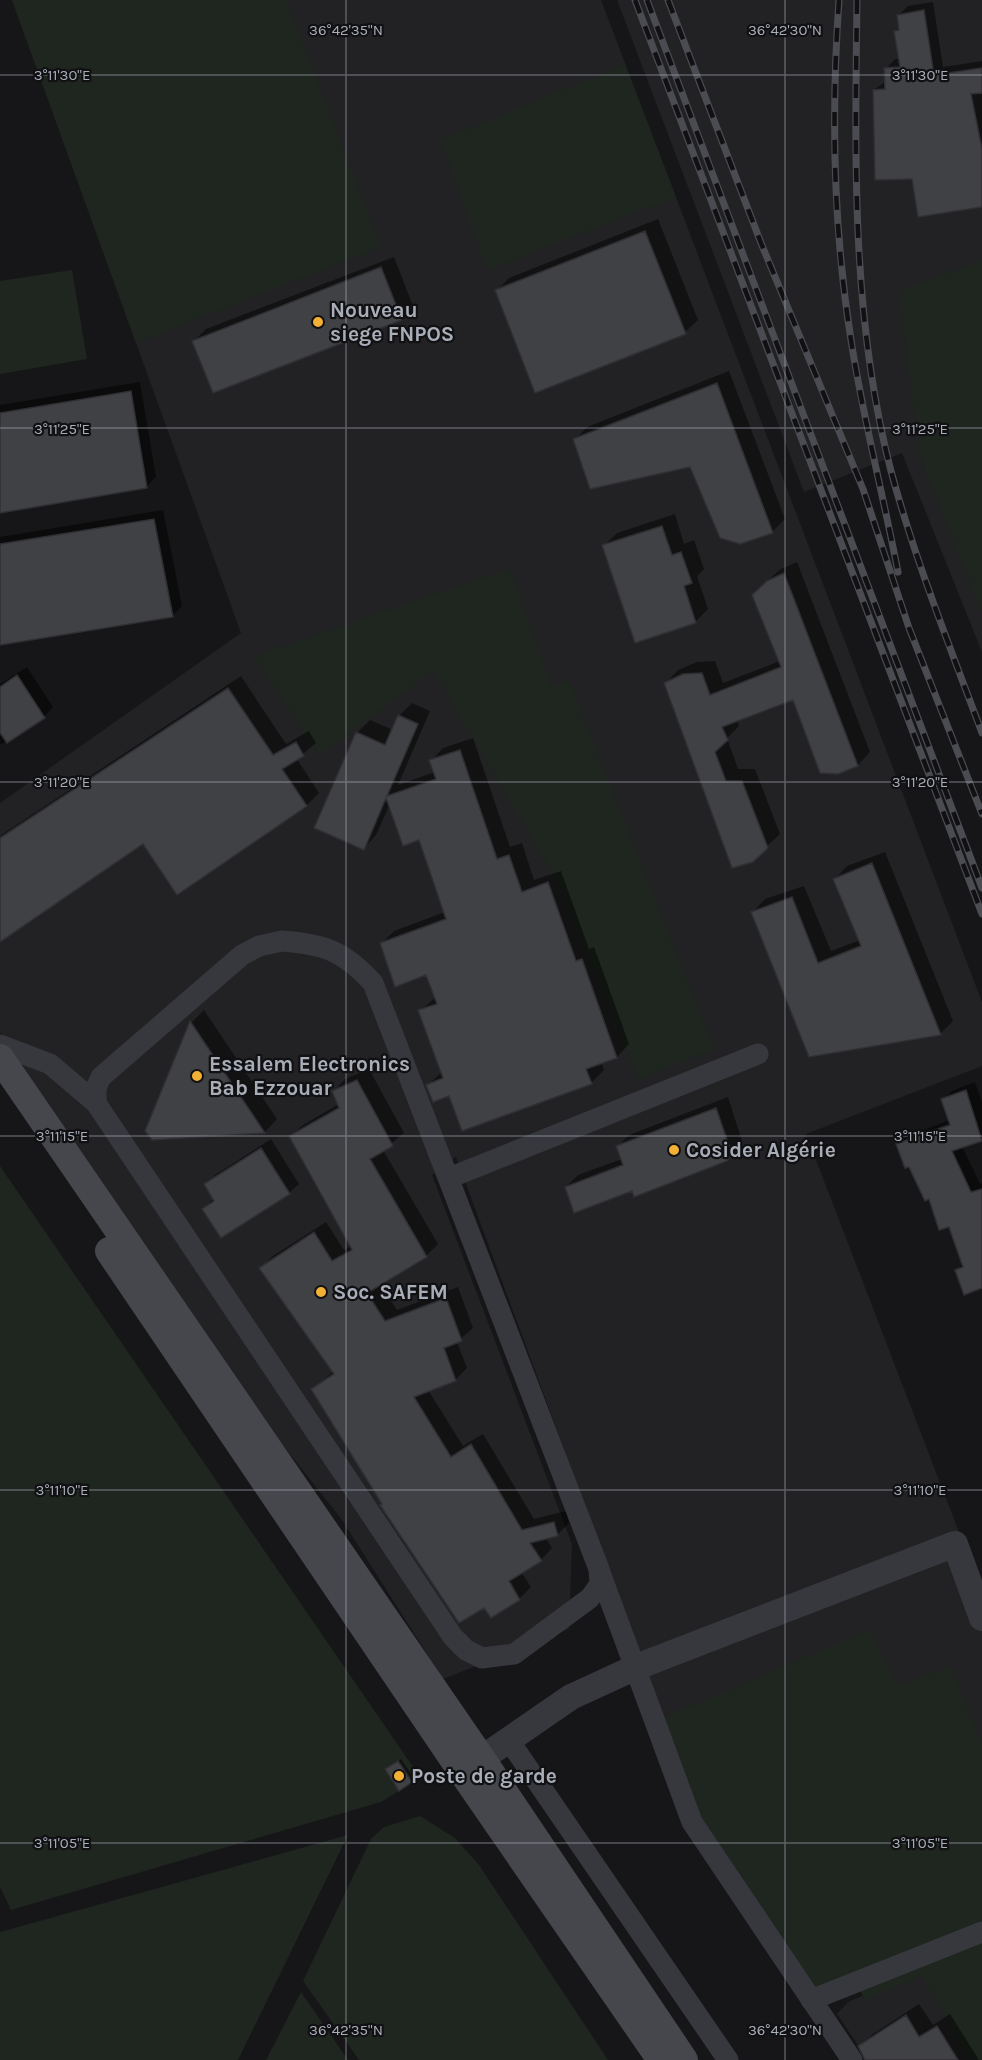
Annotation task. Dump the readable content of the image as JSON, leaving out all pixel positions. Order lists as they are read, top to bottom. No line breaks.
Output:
{"places":["Nouveau siege FNPOS","Essalem Electronics Bab Ezzouar","Cosider Algérie","Soc. SAFEM","Poste de garde"],"coordinates":["36°42'35\"N","36°42'30\"N","3°11'30\"E","3°11'25\"E","3°11'20\"E","3°11'15\"E","3°11'10\"E","3°11'05\"E"]}
